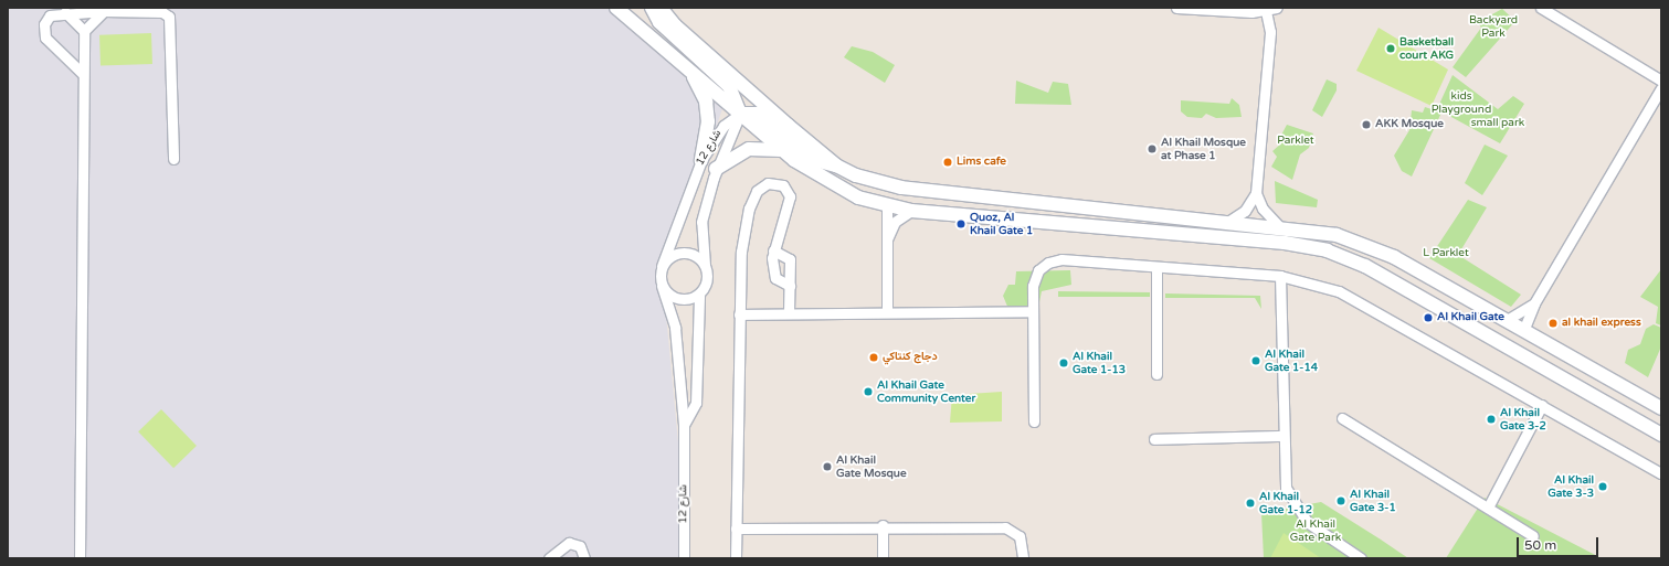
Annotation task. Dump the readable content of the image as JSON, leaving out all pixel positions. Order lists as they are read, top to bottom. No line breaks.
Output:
{"streets":{"street":["شارع 12"]},"parks":["Backyard Park","kids Playground","small park","Parklet","L Parklet","Al Khail Gate Park"],"places":["Basketball court AKG","AKK Mosque","Al Khail Mosque at Phase 1","Lims cafe","Quoz, Al Khail Gate 1","Al Khail Gate","al khail express","دجاج كنتاكي","Al Khail Gate 1-14","Al Khail Gate 1-13","Al Khail Gate Community Center","Al Khail Gate 3-2","Al Khail Gate Mosque","Al Khail Gate 3-3","Al Khail Gate 3-1","Al Khail Gate 1-12"],"scale_bar":"50 m"}
